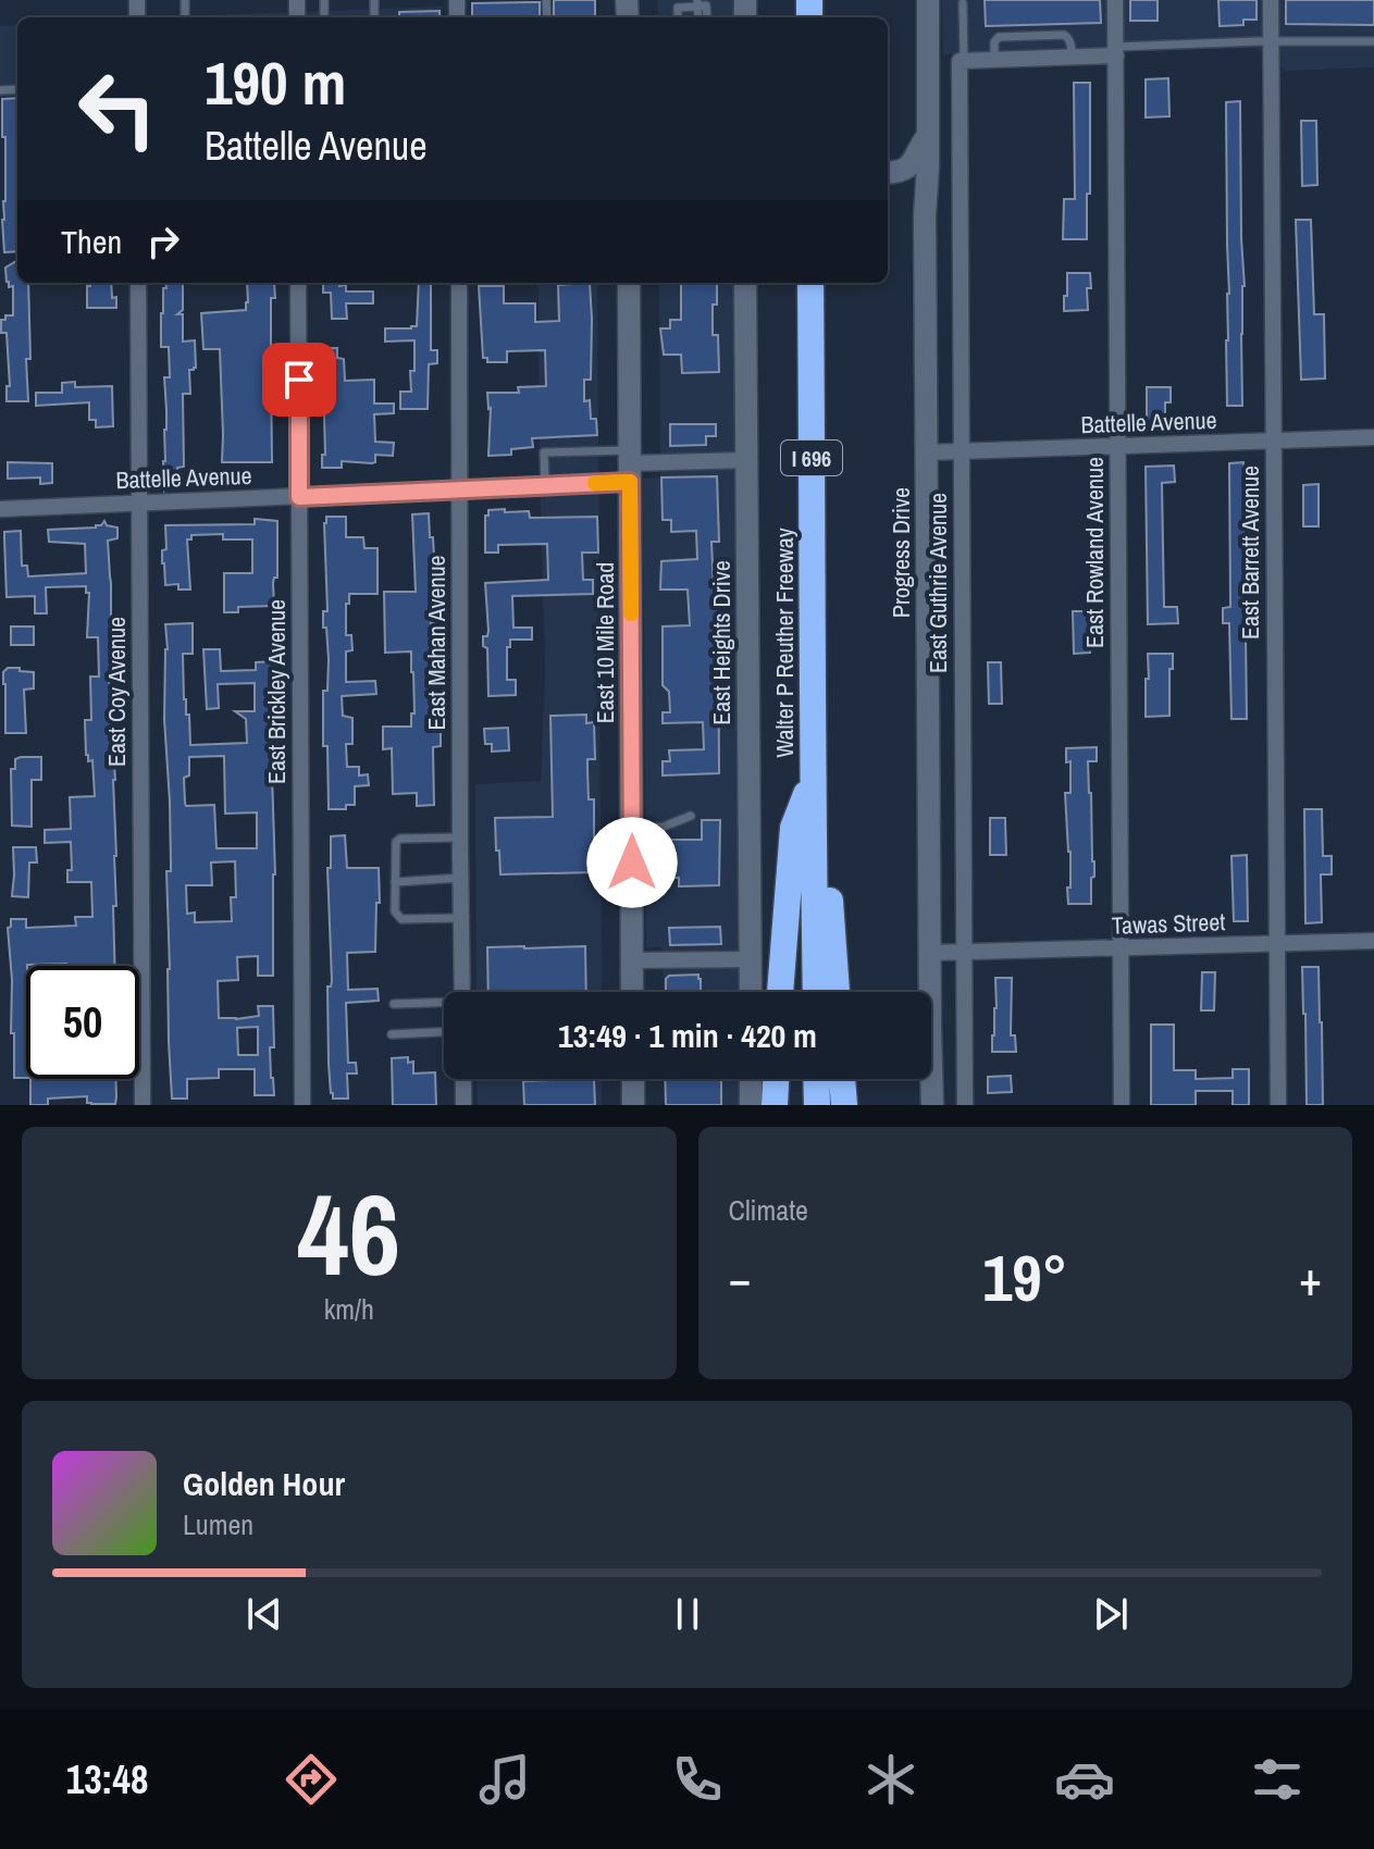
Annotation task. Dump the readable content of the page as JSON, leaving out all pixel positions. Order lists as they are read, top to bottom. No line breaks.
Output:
{"streets":{"highway":["I 696","Walter P Reuther Freeway"],"main road":["Progress Drive","East 10 Mile Road","East Heights Drive"],"street":["Battelle Avenue","East Rowland Avenue","East Barrett Avenue","East Guthrie Avenue","East Mahan Avenue","East Coy Avenue","East Brickley Avenue","Tawas Street"]},"crossings":[["Battelle Avenue","Progress Drive"],["Battelle Avenue","East Rowland Avenue"],["Battelle Avenue","East Barrett Avenue"],["Battelle Avenue","East Guthrie Avenue"],["Battelle Avenue","East Mahan Avenue"],["Battelle Avenue","East 10 Mile Road"],["Battelle Avenue","East Heights Drive"],["Battelle Avenue","East Coy Avenue"],["Battelle Avenue","East Brickley Avenue"],["Progress Drive","Tawas Street"],["East Rowland Avenue","Tawas Street"],["East Barrett Avenue","Tawas Street"],["East Guthrie Avenue","Tawas Street"]],"page":{"turn":["190 m","Battelle Avenue"],"then":"Then","limit":"50","trip":"13:49 · 1 min · 420 m","tile":[["46","km/h"],"Climate"],"heat":["−","19°","+"],"song":["Golden Hour","Lumen"],"tabs":"13:48"}}
